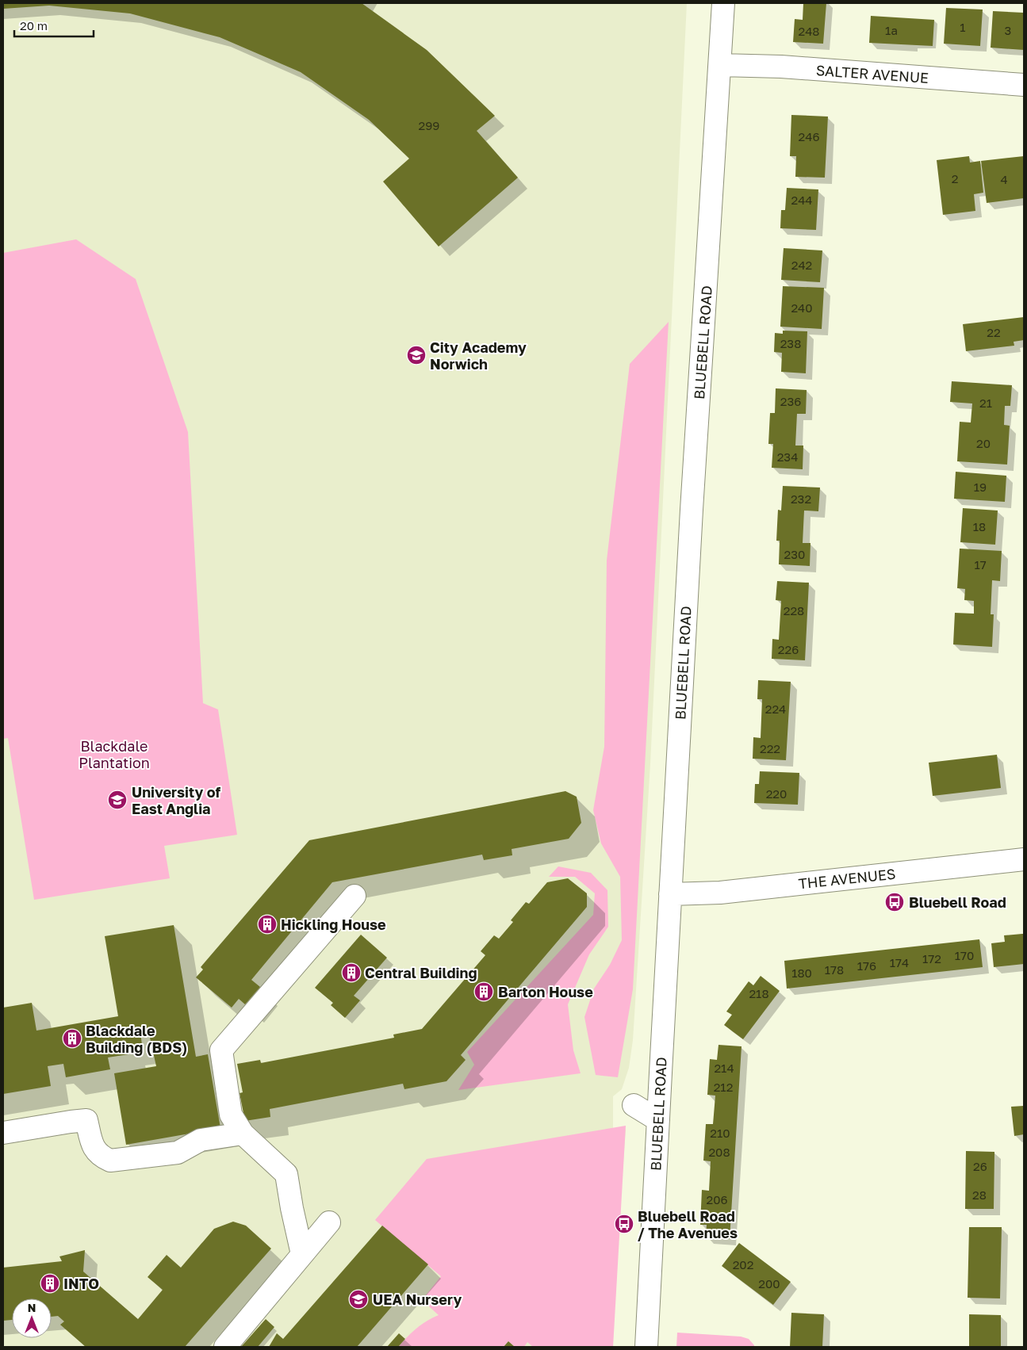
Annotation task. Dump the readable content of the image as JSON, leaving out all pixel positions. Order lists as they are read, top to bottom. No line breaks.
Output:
{"streets":{"street":["SALTER AVENUE","BLUEBELL ROAD","THE AVENUES"]},"crossings":[["SALTER AVENUE","BLUEBELL ROAD"],["BLUEBELL ROAD","THE AVENUES"]],"parks":["Blackdale Plantation"],"places":{"school or university":["City Academy Norwich","University of East Anglia","UEA Nursery"],"bus stop":["Bluebell Road","Bluebell Road / The Avenues"],"building":["Hickling House","Central Building","Barton House","Blackdale Building (BDS)","INTO"]},"house_numbers":["1","1a","3","248","299","246","2","4","244","242","240","22","238","236","21","20","234","19","232","18","230","17","228","226","224","222","220","170","172","174","176","178","180","218","214","212","210","208","26","28","206","202","200"],"scale_bar":"20 m","north":"top"}
